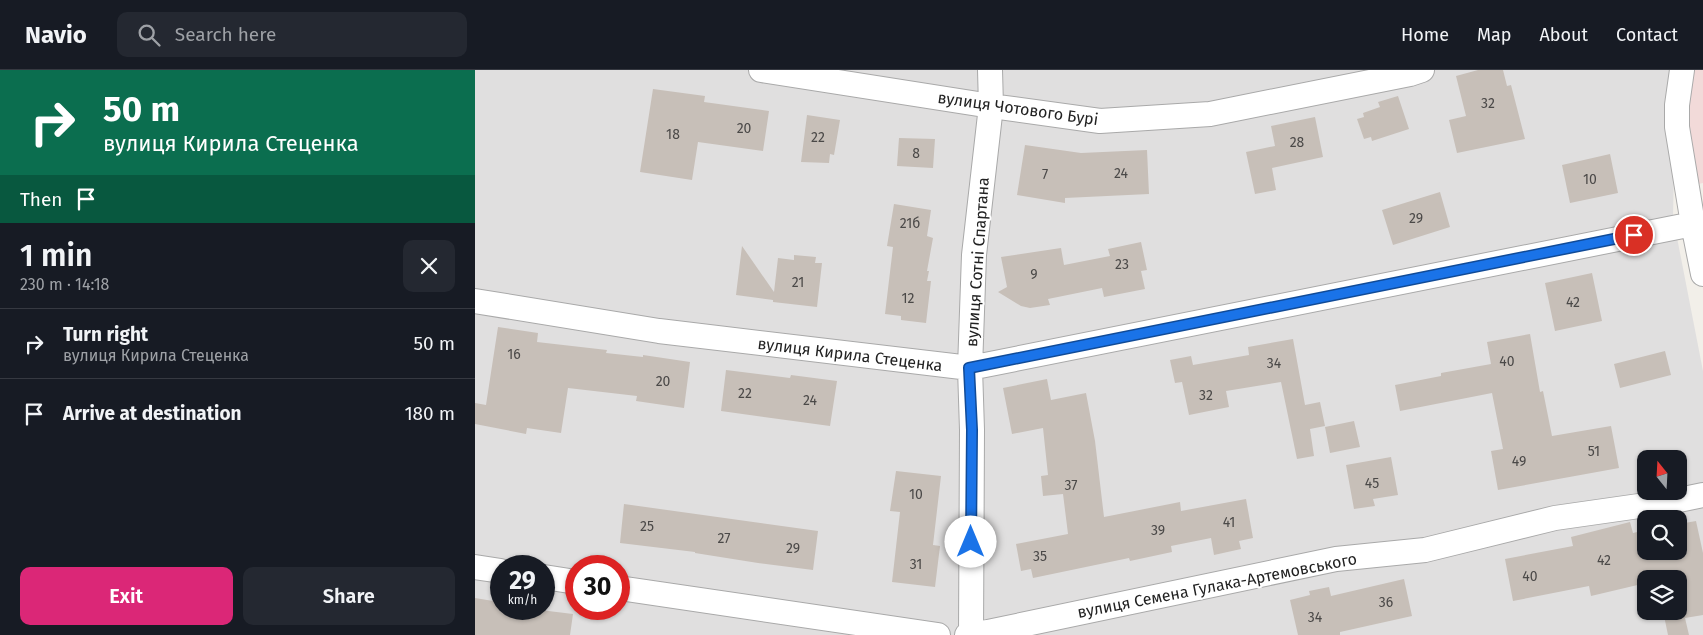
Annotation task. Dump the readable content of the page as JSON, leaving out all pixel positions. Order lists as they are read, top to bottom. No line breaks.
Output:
{"streets":{"street":["вулиця Чотового Бурі","вулиця Сотні Спартана","вулиця Кирила Стеценка","вулиця Семена Гулака-Артемовського"]},"crossings":[["вулиця Чотового Бурі","вулиця Сотні Спартана"],["вулиця Сотні Спартана","вулиця Кирила Стеценка"],["вулиця Сотні Спартана","вулиця Семена Гулака-Артемовського"]],"house_numbers":["32","20","18","22","28","8","24","7","10","29","21б","23","9","21","12","42","16","40","34","20","22","32","24","51","49","45","37","10","41","25","39","27","29","35","42","31","40","36","34"],"north":"top","page":{"header":"Navio","search":"Search here","nav":["Home","Map","About","Contact"],"turn":["50 m","вулиця Кирила Стеценка"],"then":"Then","heading":["1 min","230 m · 14:18"],"list":[{"name":"Turn right","note":"вулиця Кирила Стеценка","value":"50 m"},{"name":"Arrive at destination","value":"180 m"}],"speed":"29 km/h","limit":"30","buttons":["Exit","Share"]}}
